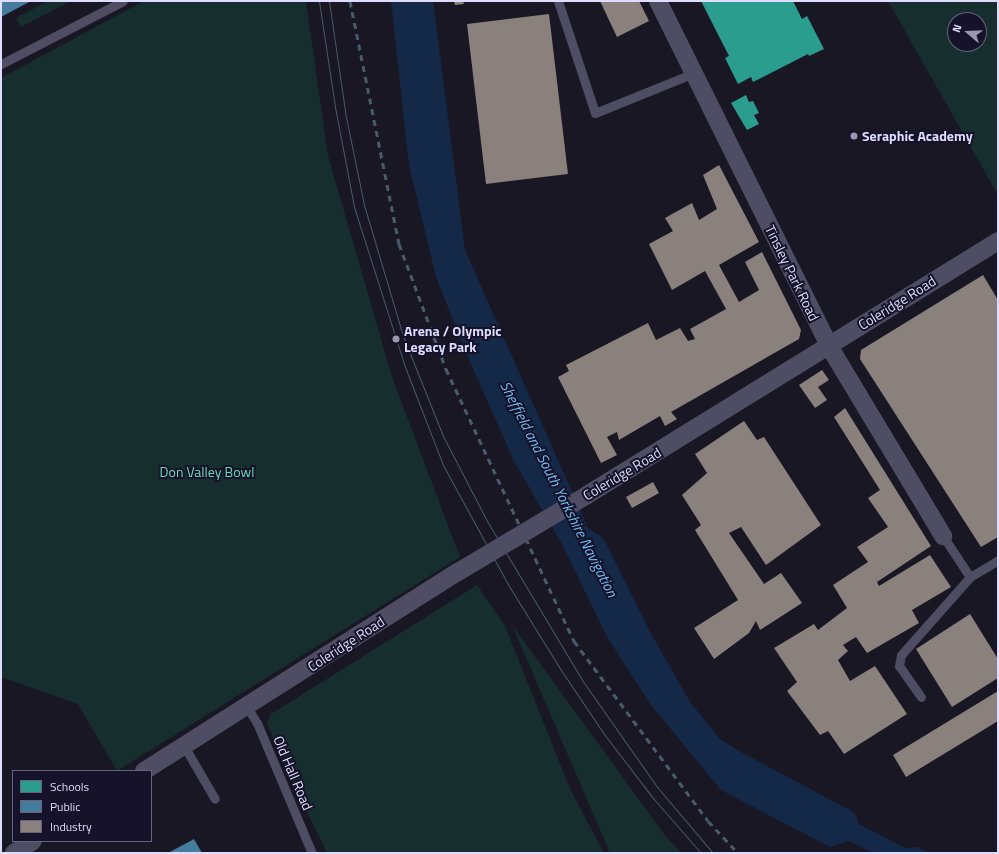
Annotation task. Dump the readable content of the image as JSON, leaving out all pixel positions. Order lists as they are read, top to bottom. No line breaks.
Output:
{"streets":{"street":["Tinsley Park Road","Coleridge Road"],"lane":["Old Hall Road"]},"crossings":[["Tinsley Park Road","Coleridge Road"],["Coleridge Road","Old Hall Road"]],"water":["Sheffield and South Yorkshire Navigation"],"parks":["Don Valley Bowl"],"places":["Seraphic Academy","Arena / Olympic Legacy Park"],"legend":["Schools","Public","Industry"],"north":"left"}
